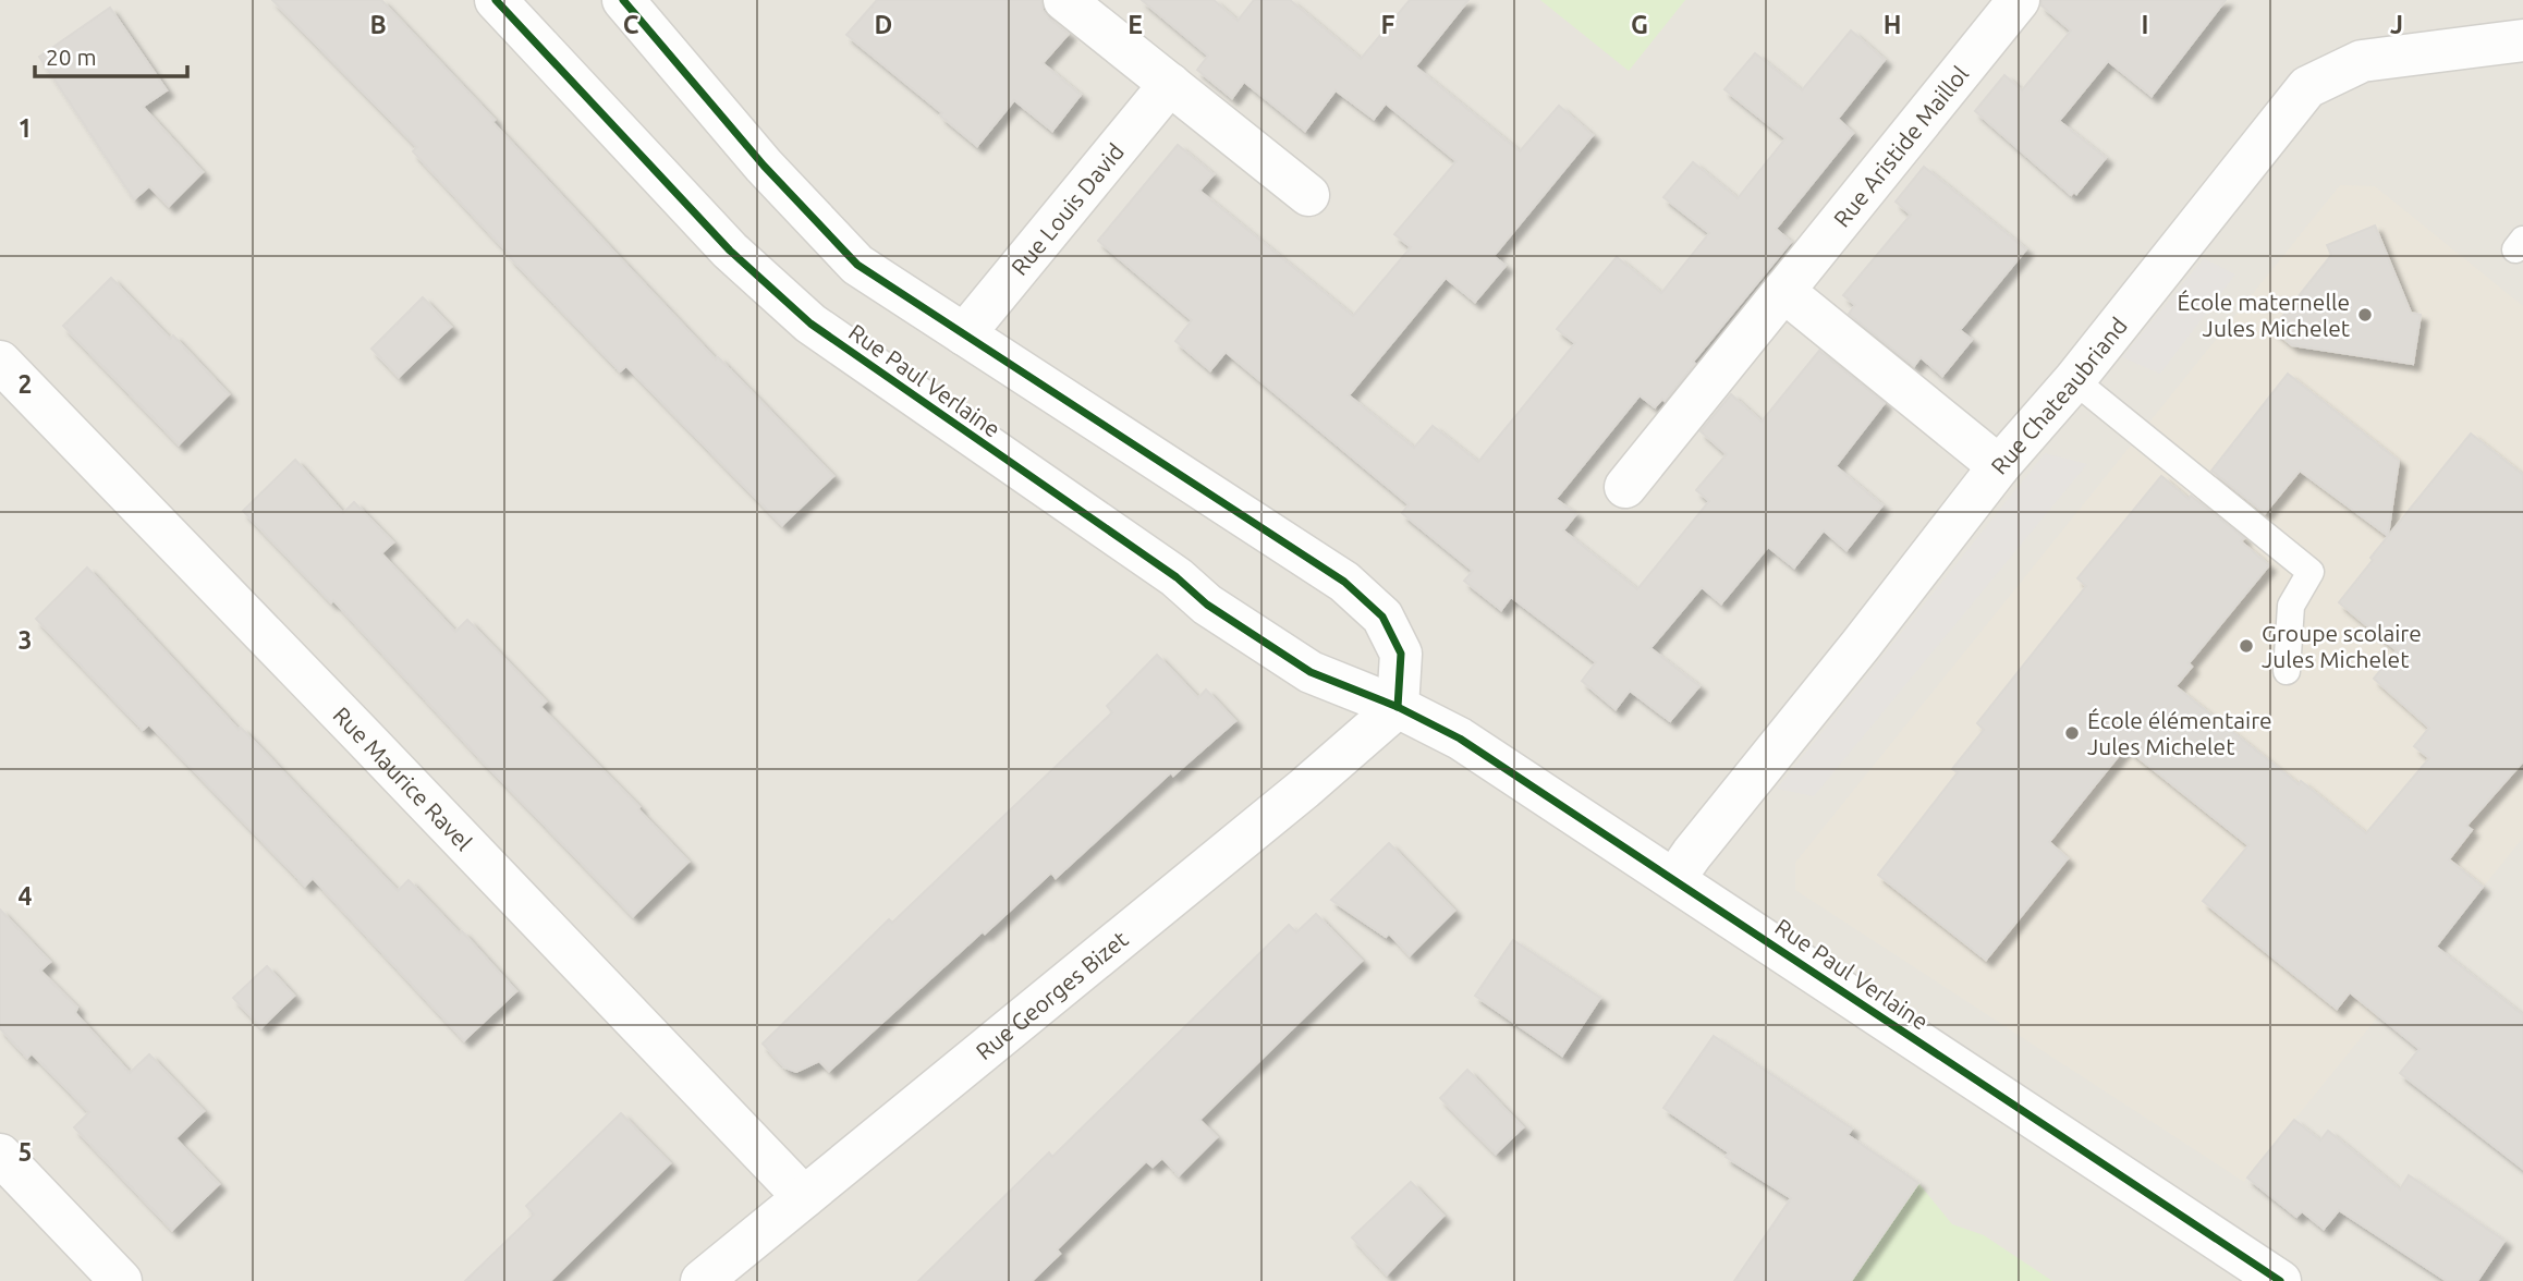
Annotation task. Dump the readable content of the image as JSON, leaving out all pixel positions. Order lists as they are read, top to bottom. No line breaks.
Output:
{"streets":{"street":["Rue Aristide Maillol","Rue Louis David","Rue Paul Verlaine","Rue Chateaubriand","Rue Maurice Ravel","Rue Georges Bizet"]},"crossings":[["Rue Paul Verlaine","Rue Chateaubriand"],["Rue Paul Verlaine","Rue Georges Bizet"],["Rue Maurice Ravel","Rue Georges Bizet"]],"places":["École maternelle Jules Michelet","Groupe scolaire Jules Michelet","École élémentaire Jules Michelet"],"scale_bar":"20 m","grid":{"columns":["B","C","D","E","F","G","H","I","J"],"rows":["1","2","3","4","5"]}}
